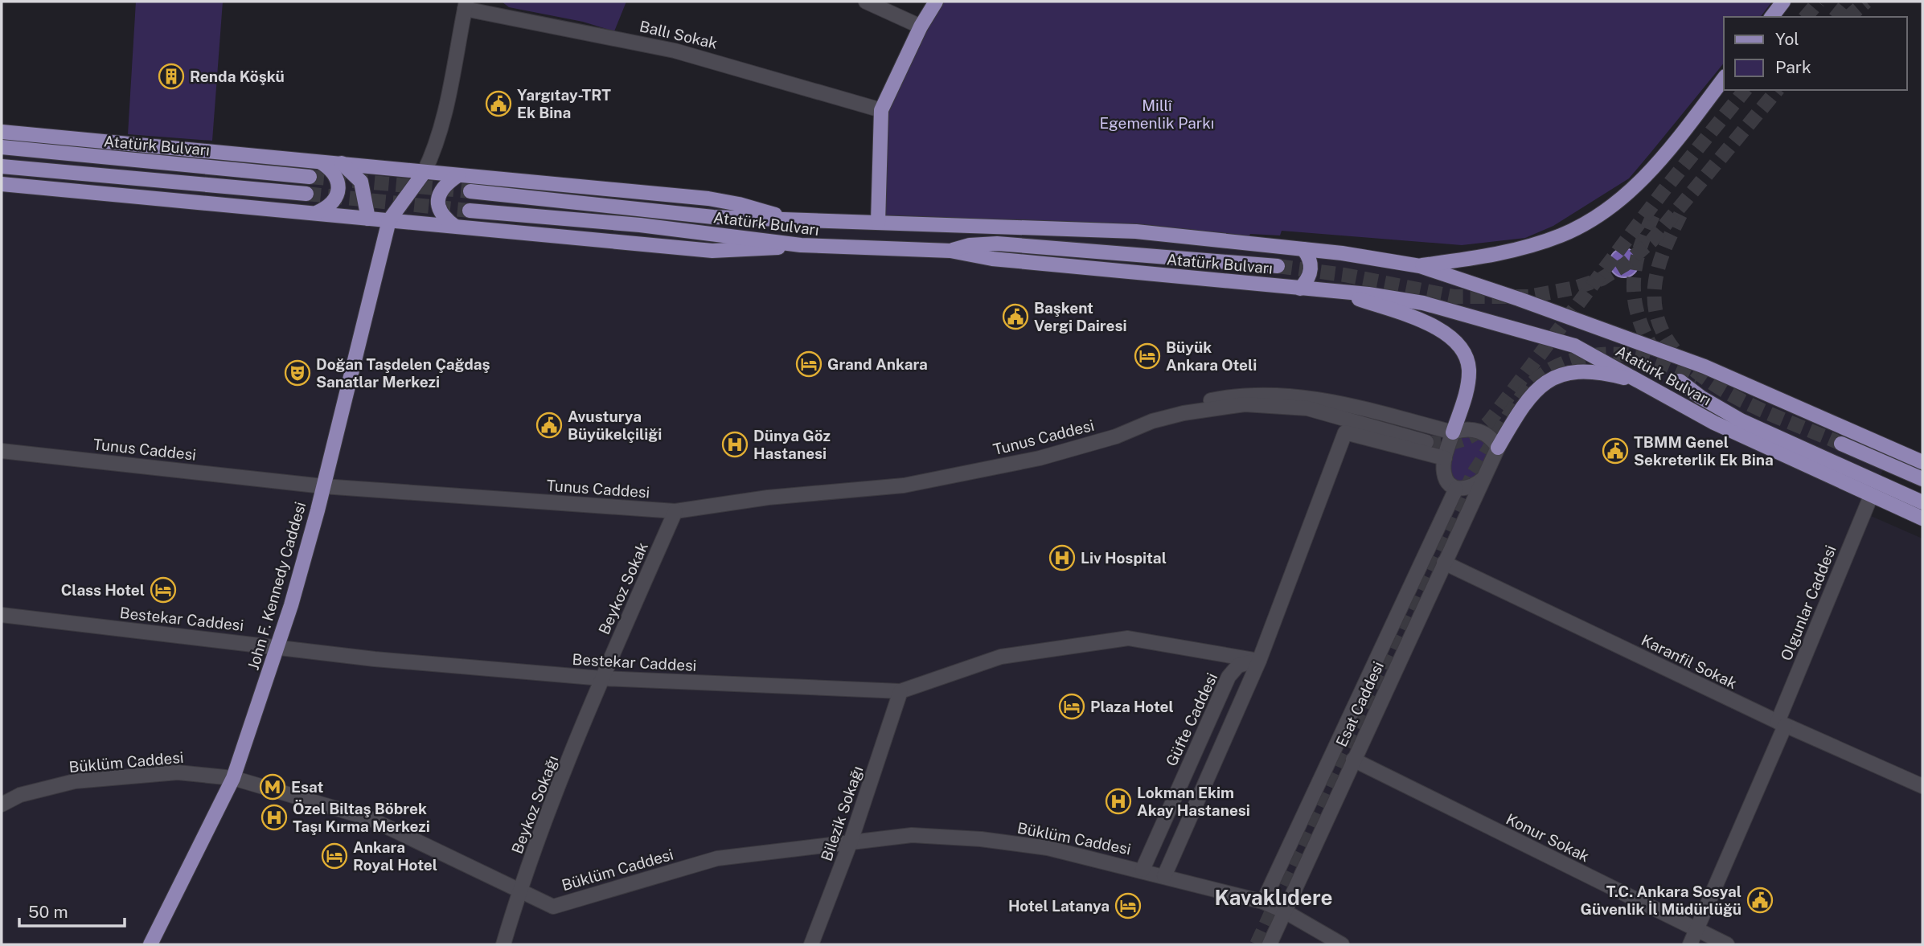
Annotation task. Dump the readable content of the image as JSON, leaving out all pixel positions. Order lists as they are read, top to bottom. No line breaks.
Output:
{"streets":{"main road":["Atatürk Bulvarı","John F. Kennedy Caddesi"],"street":["Ballı Sokak","Tunus Caddesi","Beykoz Sokak","Olgunlar Caddesi","Bestekar Caddesi","Karanfil Sokak","Esat Caddesi","Güfte Caddesi","Büklüm Caddesi","Beykoz Sokağı","Bilezik Sokağı","Konur Sokak"]},"crossings":[["Atatürk Bulvarı","Olgunlar Caddesi"],["Tunus Caddesi","John F. Kennedy Caddesi"],["Tunus Caddesi","Beykoz Sokak"],["Tunus Caddesi","Esat Caddesi"],["John F. Kennedy Caddesi","Bestekar Caddesi"],["John F. Kennedy Caddesi","Büklüm Caddesi"],["Beykoz Sokak","Bestekar Caddesi"],["Beykoz Sokak","Beykoz Sokağı"],["Olgunlar Caddesi","Karanfil Sokak"],["Olgunlar Caddesi","Konur Sokak"],["Bestekar Caddesi","Güfte Caddesi"],["Bestekar Caddesi","Beykoz Sokağı"],["Bestekar Caddesi","Bilezik Sokağı"],["Karanfil Sokak","Esat Caddesi"],["Esat Caddesi","Büklüm Caddesi"],["Esat Caddesi","Konur Sokak"],["Güfte Caddesi","Büklüm Caddesi"],["Büklüm Caddesi","Beykoz Sokağı"],["Büklüm Caddesi","Bilezik Sokağı"]],"districts":["Kavaklıdere"],"parks":["Millî Egemenlik Parkı"],"places":{"building":["Renda Köşkü"],"public building":["Yargıtay-TRT Ek Bina","Başkent Vergi Dairesi","Avusturya Büyükelçiliği","TBMM Genel Sekreterlik Ek Bina","T.C. Ankara Sosyal Güvenlik İl Müdürlüğü"],"hotel":["Büyük Ankara Oteli","Grand Ankara","Class Hotel","Plaza Hotel","Ankara Royal Hotel","Hotel Latanya"],"theatre":["Doğan Taşdelen Çağdaş Sanatlar Merkezi"],"hospital":["Dünya Göz Hastanesi","Liv Hospital","Lokman Ekim Akay Hastanesi","Özel Biltaş Böbrek Taşı Kırma Merkezi"],"metro station":["Esat"]},"legend":["Yol","Park"],"scale_bar":"50 m"}
